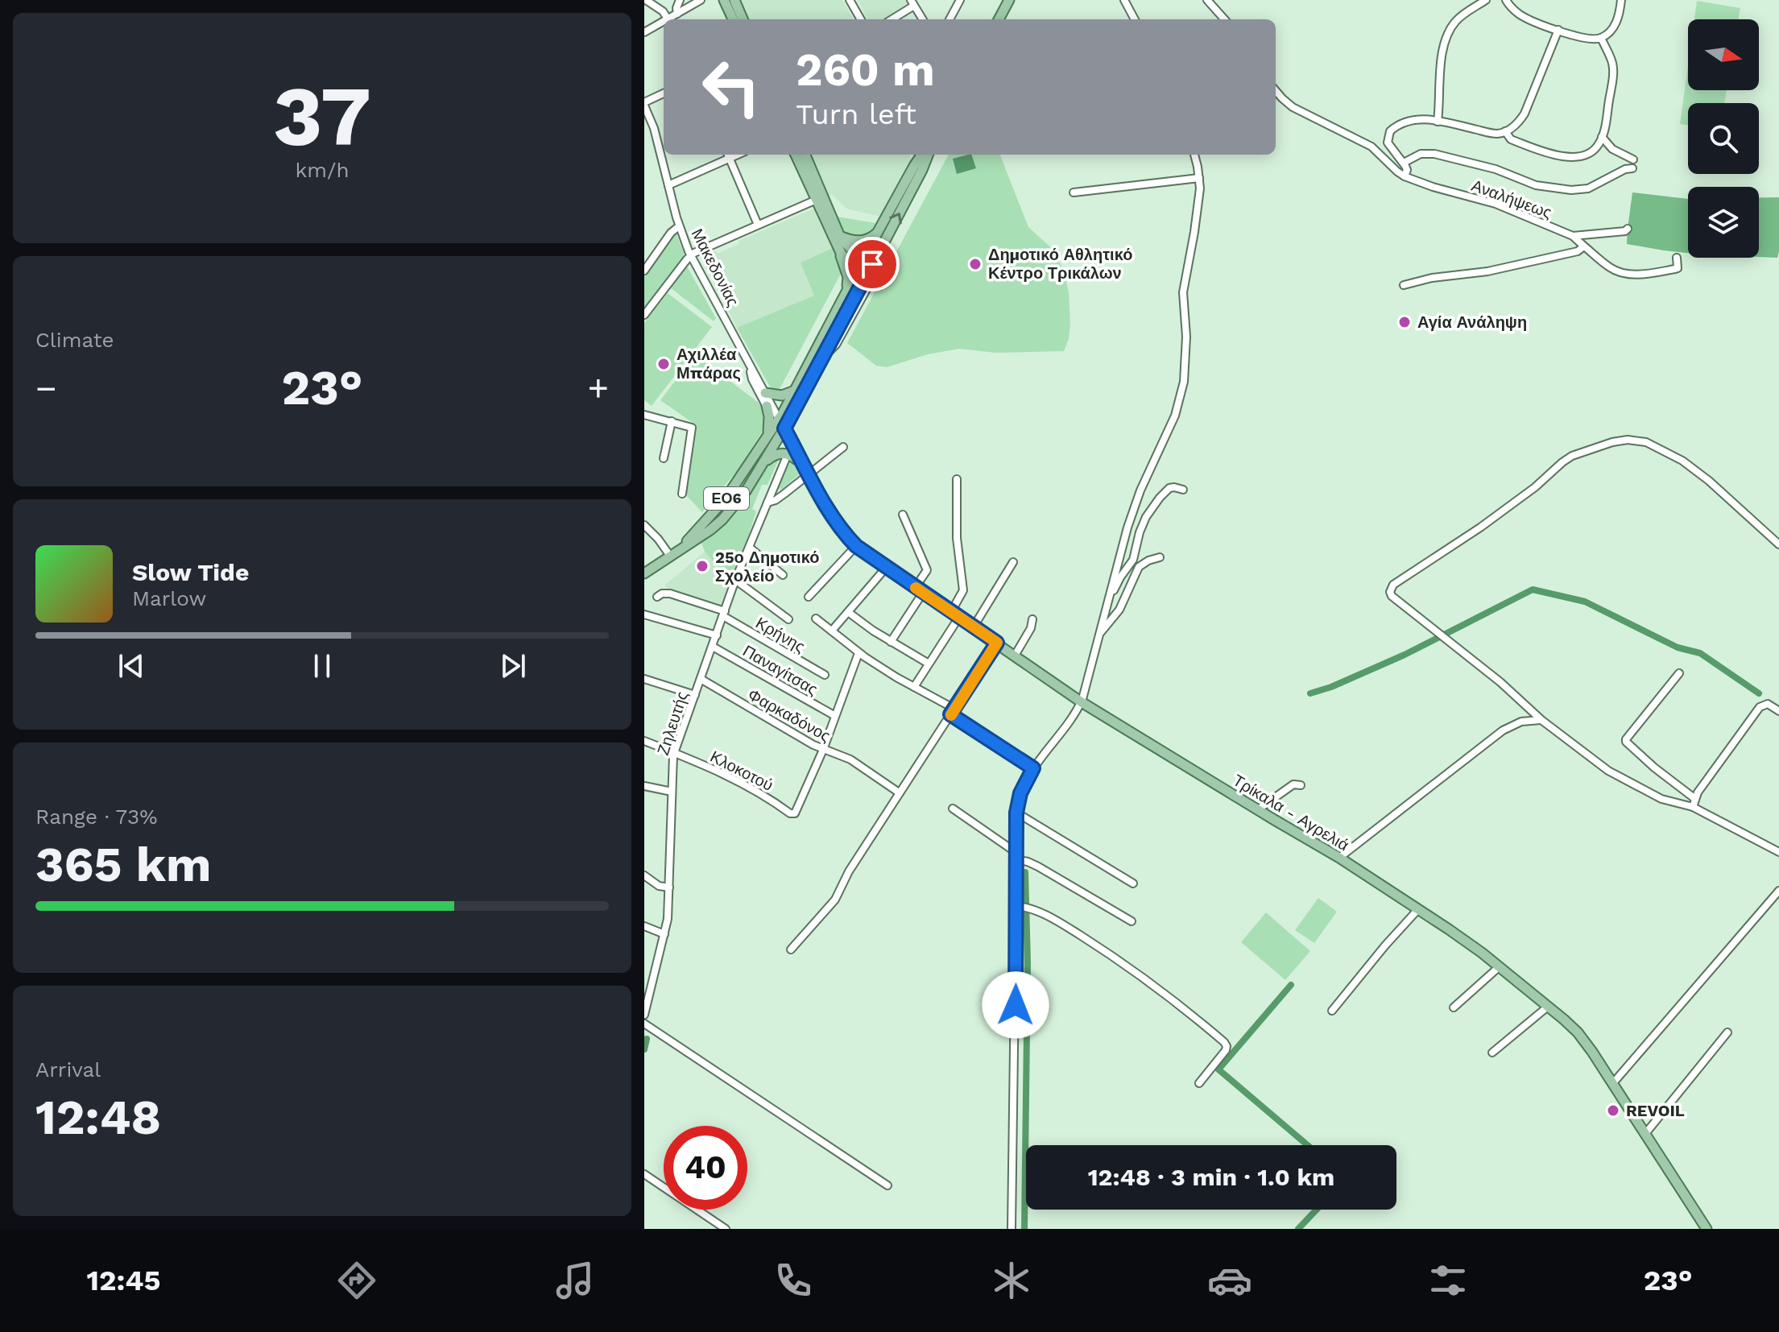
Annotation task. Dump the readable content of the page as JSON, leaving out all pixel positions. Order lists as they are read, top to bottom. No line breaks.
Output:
{"streets":{"main road":["ΕΟ6","Τρίκαλα - Αγρελιά"],"street":["Αναλήψεως","Μακεδονίας","Κρήνης","Παναγίτσας","Φαρκαδόνος","Ζηλευτής","Κλοκοτού"]},"crossings":[["Μακεδονίας","ΕΟ6"],["Μακεδονίας","Τρίκαλα - Αγρελιά"],["ΕΟ6","Τρίκαλα - Αγρελιά"],["Κρήνης","Ζηλευτής"],["Παναγίτσας","Ζηλευτής"],["Φαρκαδόνος","Ζηλευτής"],["Φαρκαδόνος","Κλοκοτού"],["Ζηλευτής","Κλοκοτού"],["Ζηλευτής","Τρίκαλα - Αγρελιά"]],"places":["Δημοτικό Αθλητικό Κέντρο Τρικάλων","Αγία Ανάληψη","Αχιλλέα Μπάρας","25ο Δημοτικό Σχολείο","REVOIL"],"north":"right","page":{"tile":[["37","km/h"],"Climate",["Range · 73%","365 km"],["Arrival","12:48"]],"turn":["260 m","Turn left"],"heat":["−","23°","+"],"song":["Slow Tide","Marlow"],"limit":"40","trip":"12:48 · 3 min · 1.0 km","tabs":["12:45","23°"]}}
